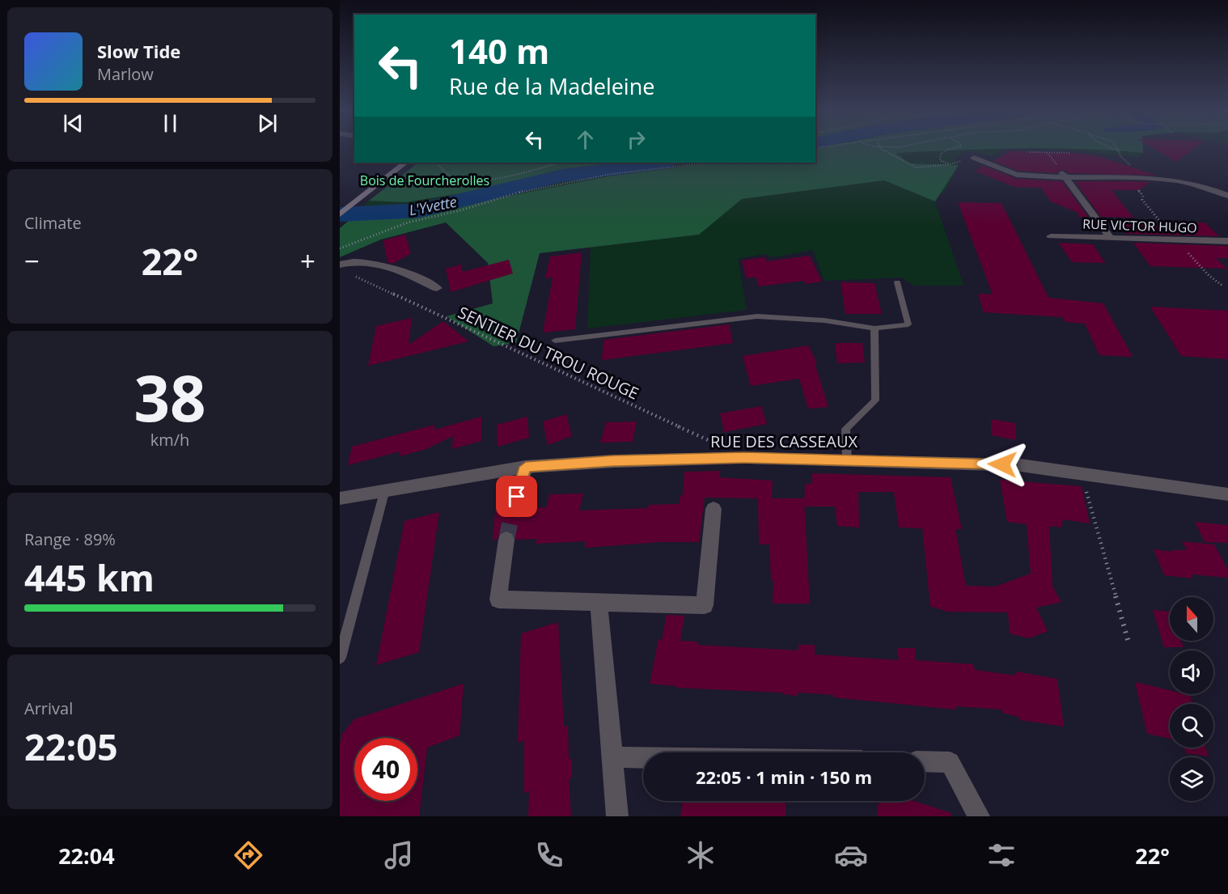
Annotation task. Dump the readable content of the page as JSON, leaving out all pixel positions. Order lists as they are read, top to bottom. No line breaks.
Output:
{"streets":{"street":["RUE VICTOR HUGO","RUE DES CASSEAUX"],"path":["SENTIER DU TROU ROUGE"]},"water":["L'Yvette"],"parks":["Bois de Fourcherolles"],"north":"top","page":{"turn":["140 m","Rue de la Madeleine"],"song":["Slow Tide","Marlow"],"tile":["Climate",["38","km/h"],["Range · 89%","445 km"],["Arrival","22:05"]],"heat":["−","22°","+"],"limit":"40","trip":"22:05 · 1 min · 150 m","tabs":["22:04","22°"]}}
